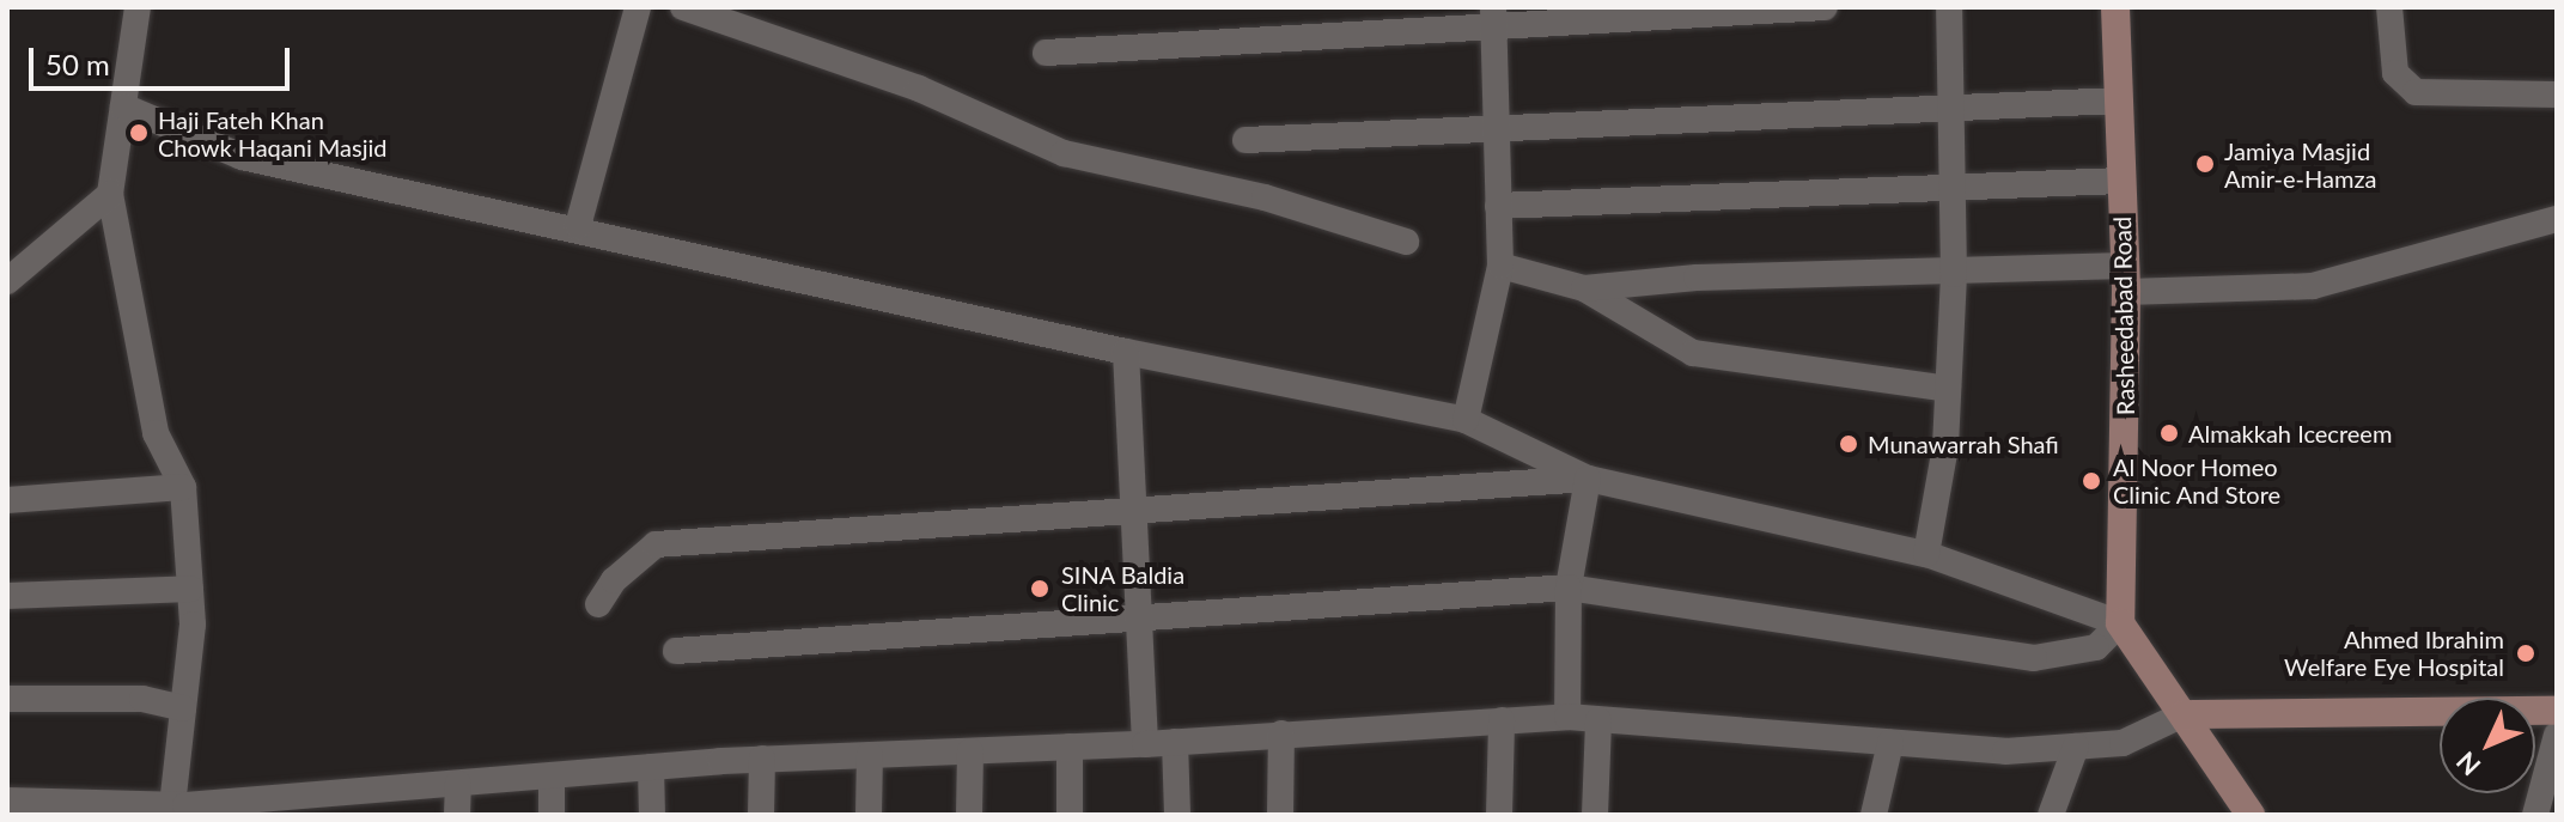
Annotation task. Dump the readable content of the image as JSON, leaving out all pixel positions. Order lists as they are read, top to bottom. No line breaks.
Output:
{"streets":{"main road":["Rasheedabad Road"]},"places":["Haji Fateh Khan Chowk Haqani Masjid","Jamiya Masjid Amir-e-Hamza","Almakkah Icecreem","Munawarrah Shafi","Al Noor Homeo Clinic And Store","SINA Baldia Clinic","Ahmed Ibrahim Welfare Eye Hospital"],"scale_bar":"50 m","north":"bottom left"}
